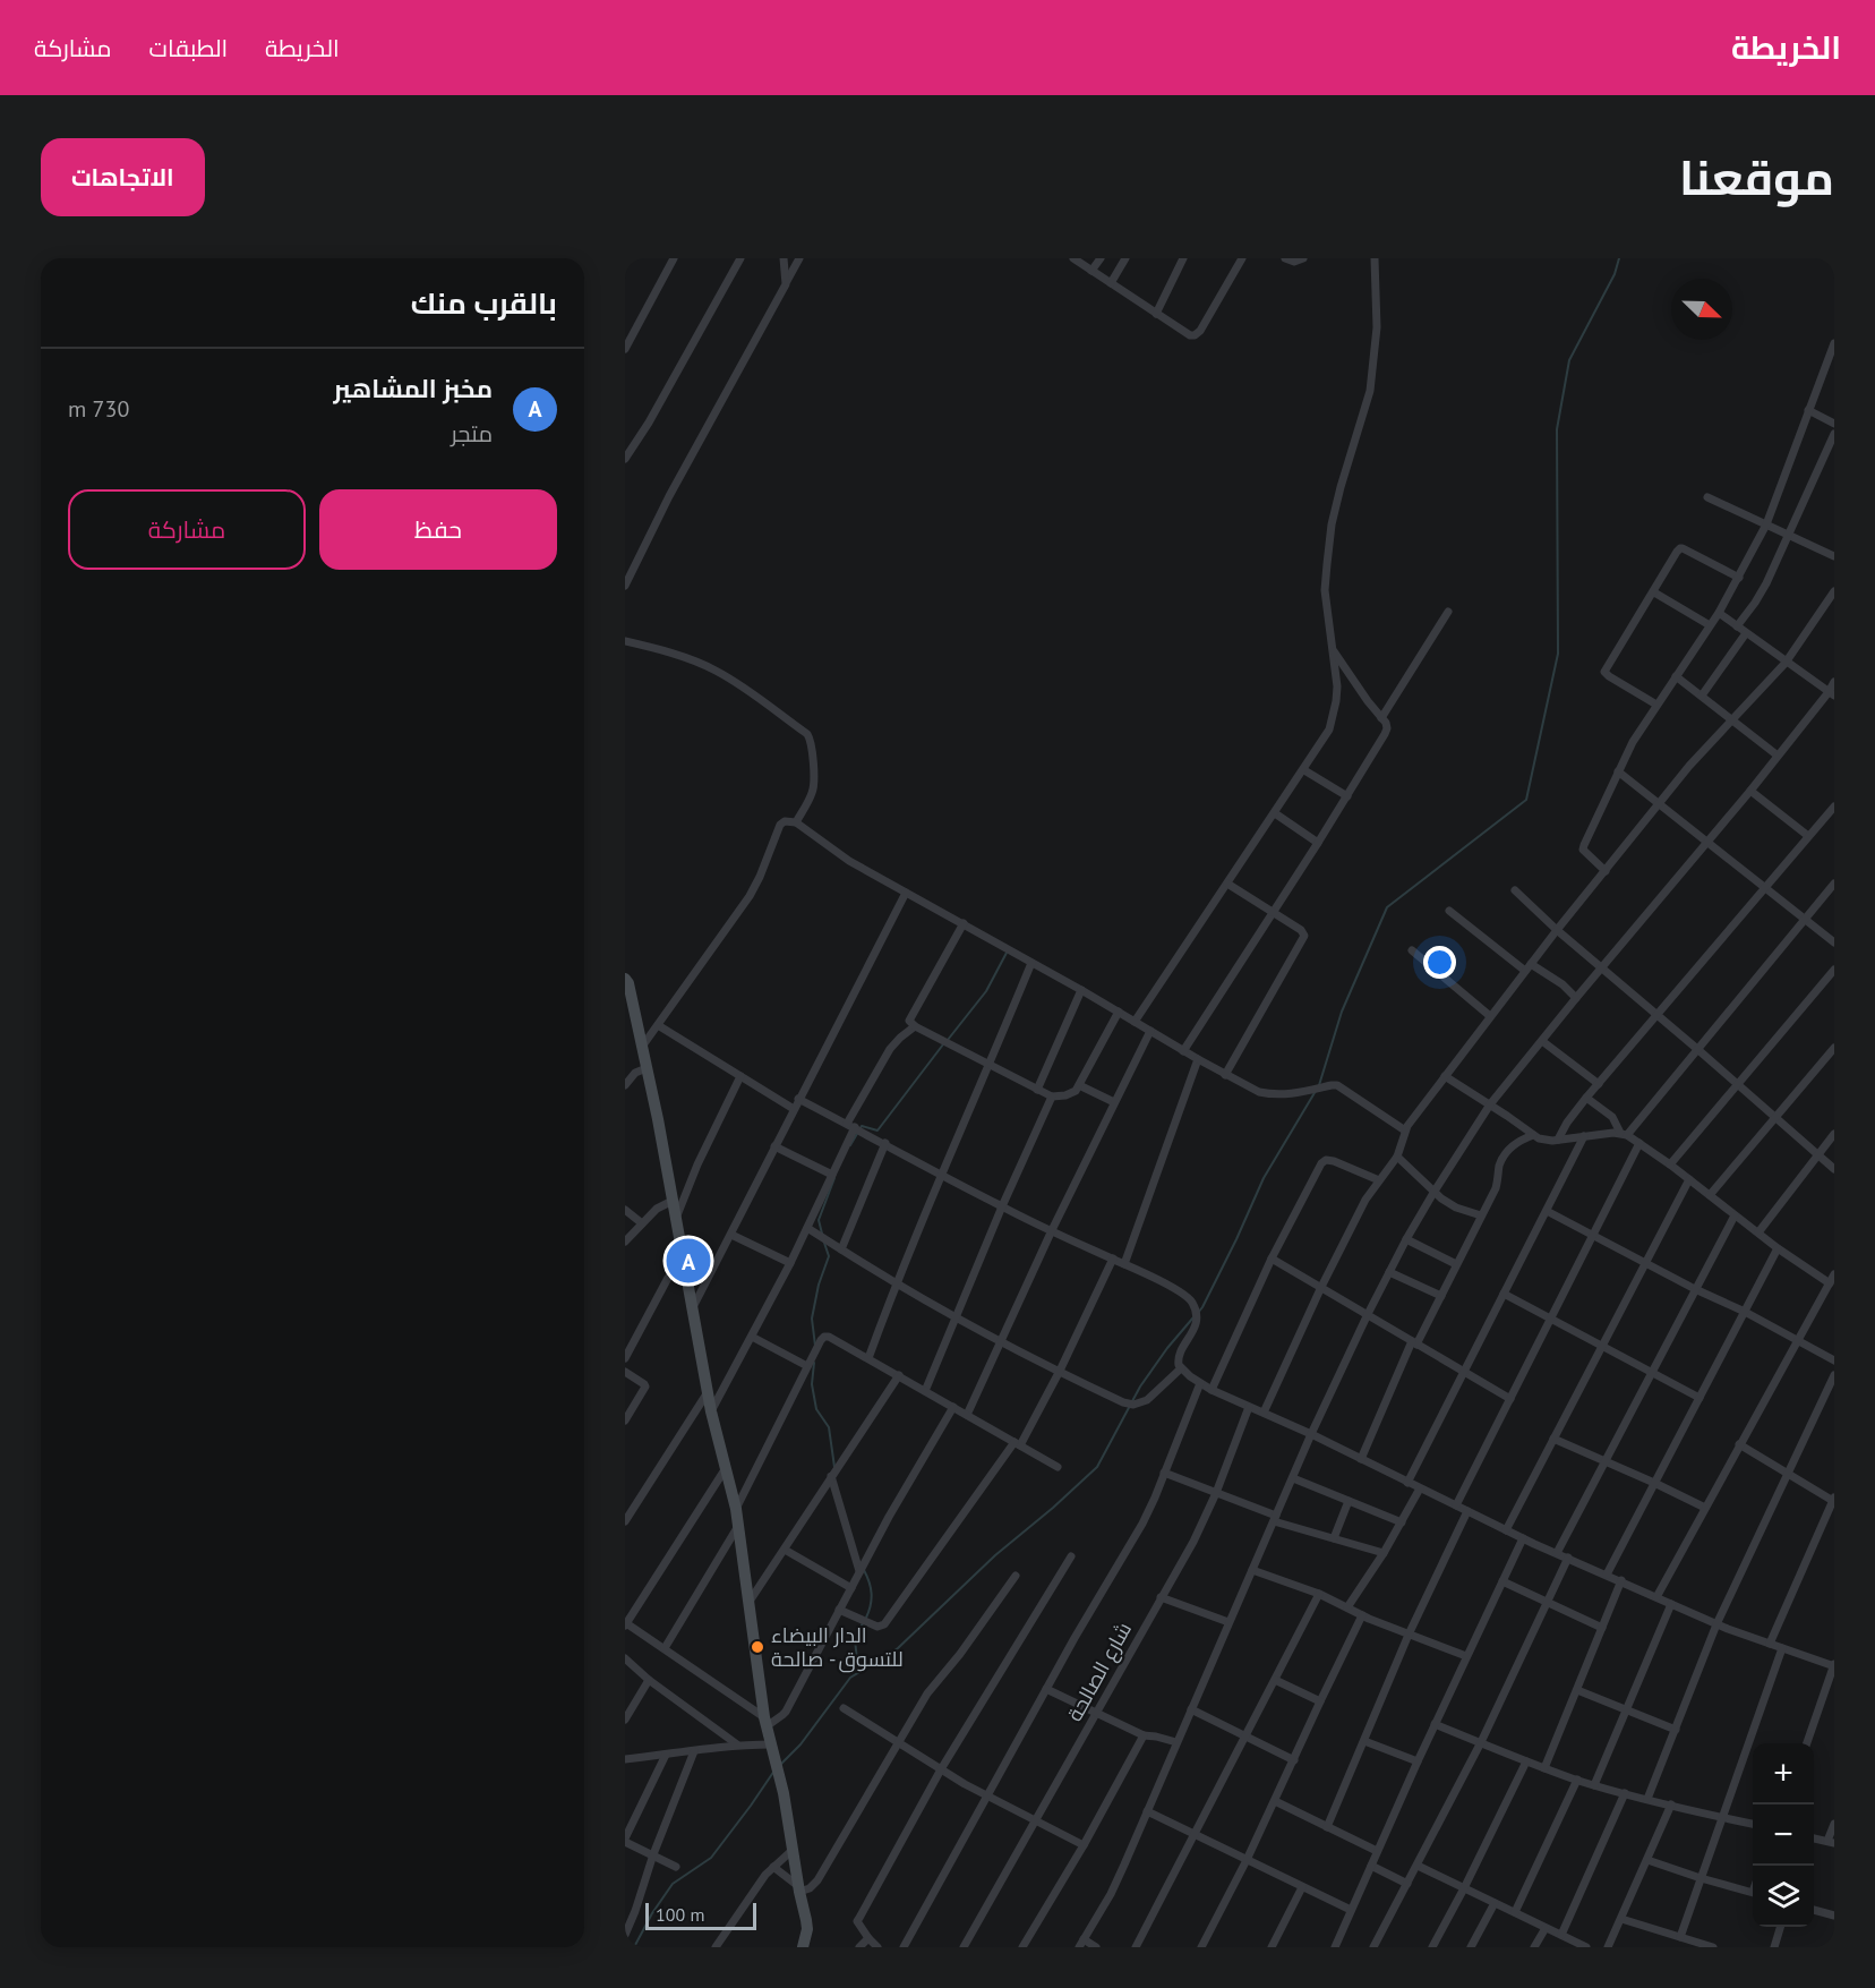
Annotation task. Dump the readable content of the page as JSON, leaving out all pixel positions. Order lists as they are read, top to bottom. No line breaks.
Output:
{"streets":{"street":["شارع الصالحة"]},"places":["الدار البيضاء للتسوق - صالحة"],"scale_bar":"100 m","north":"bottom right","page":{"header":"الخريطة","nav":["الخريطة","الطبقات","مشاركة"],"title":"موقعنا","buttons":["الاتجاهات",["حفظ","مشاركة"]],"heading":"بالقرب منك","list":[{"mark":"A","name":"مخبز المشاهير","note":"متجر","value":"730 m"}],"pins":"A","map_buttons":["+","−"],"scale":"100 m"}}
